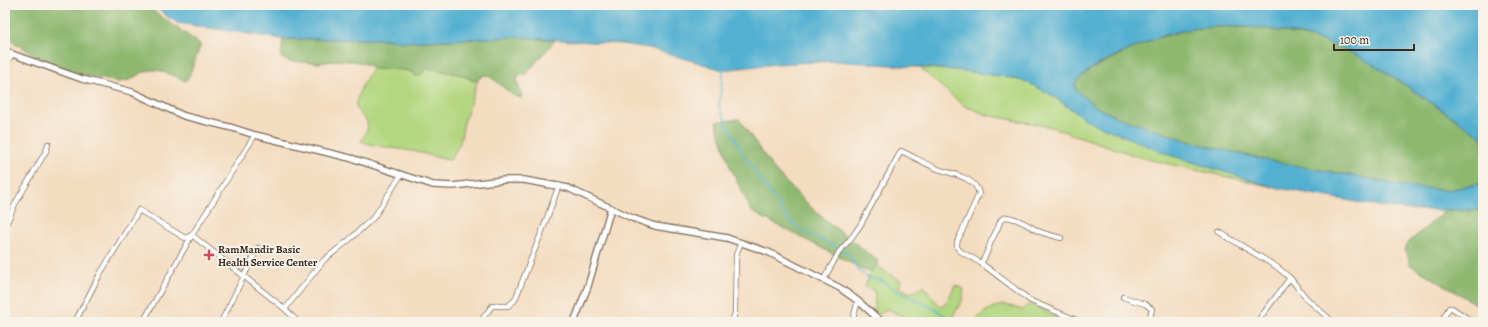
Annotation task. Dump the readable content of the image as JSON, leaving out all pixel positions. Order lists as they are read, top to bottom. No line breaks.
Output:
{"places":{"health":["RamMandir Basic Health Service Center"]},"scale_bar":"100 m"}
